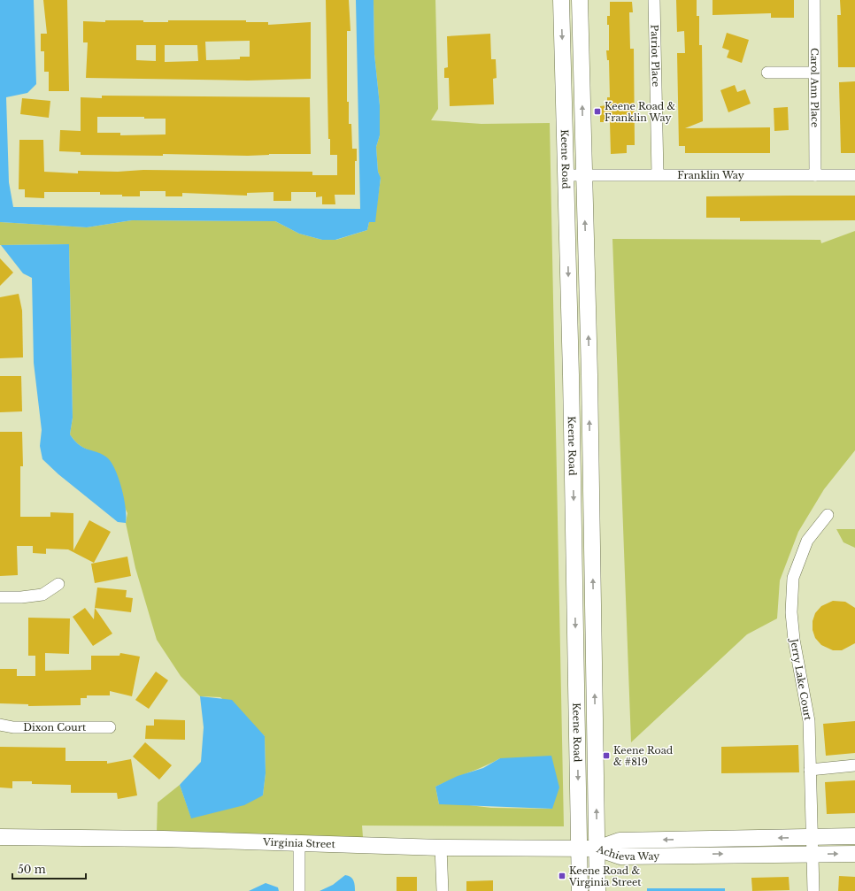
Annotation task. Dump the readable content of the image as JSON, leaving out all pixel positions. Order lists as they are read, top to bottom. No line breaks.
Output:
{"streets":{"main road":["Keene Road","Virginia Street","Achieva Way"],"street":["Patriot Place","Carol Ann Place","Franklin Way","Jerry Lake Court","Dixon Court"]},"crossings":[["Patriot Place","Franklin Way"],["Carol Ann Place","Franklin Way"],["Keene Road","Franklin Way"],["Keene Road","Virginia Street"],["Keene Road","Achieva Way"],["Jerry Lake Court","Achieva Way"],["Virginia Street","Achieva Way"]],"places":{"transit":["Keene Road & Franklin Way","Keene Road & #819","Keene Road & Virginia Street"]},"scale_bar":"50 m"}
